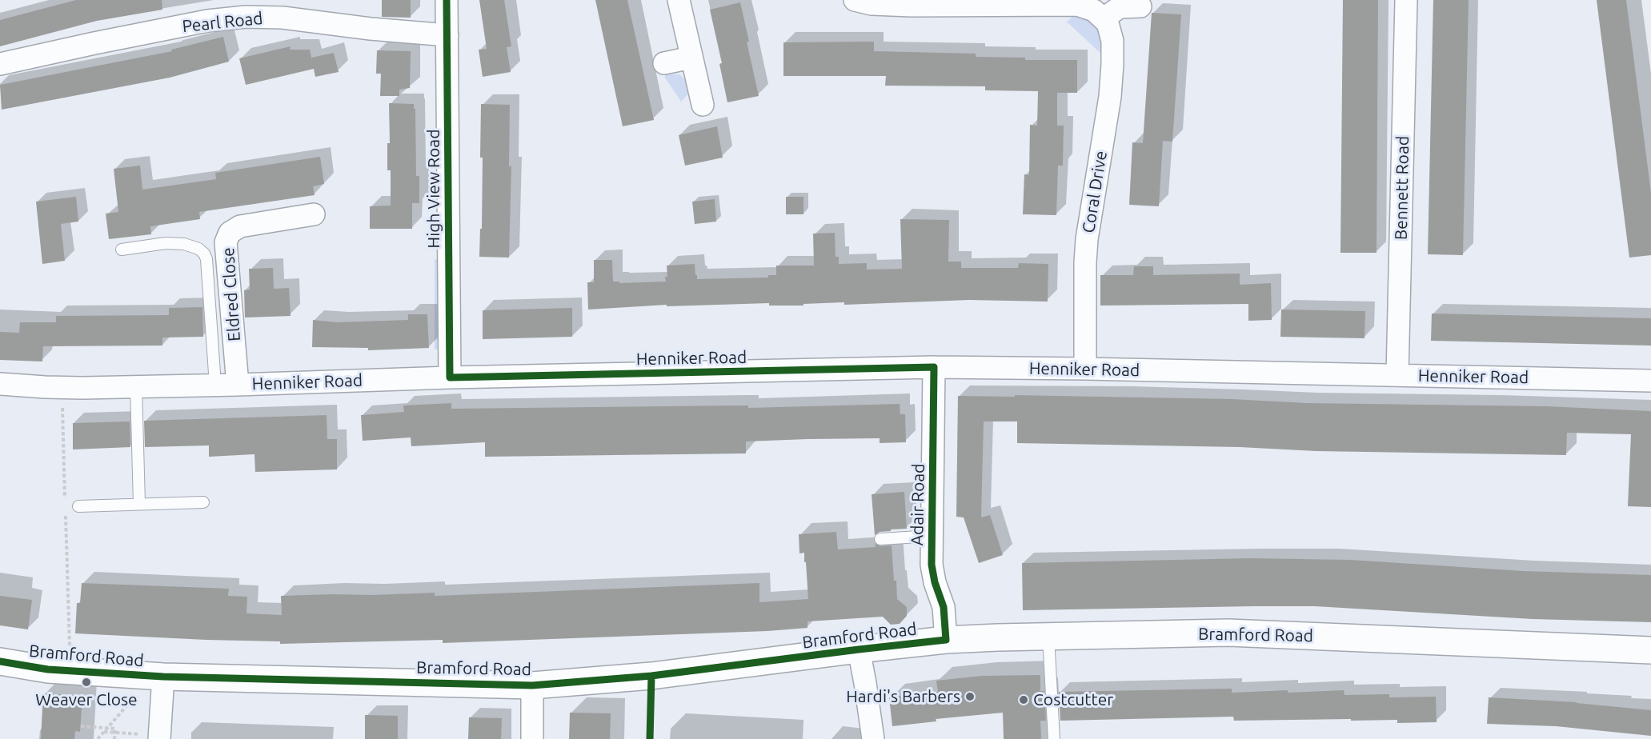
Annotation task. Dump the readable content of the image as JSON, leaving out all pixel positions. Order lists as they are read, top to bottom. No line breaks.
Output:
{"streets":{"main road":["Bramford Road"],"street":["Pearl Road","Bennett Road","High View Road","Coral Drive","Eldred Close","Henniker Road","Adair Road"]},"crossings":[["Pearl Road","High View Road"],["Bennett Road","Henniker Road"],["High View Road","Henniker Road"],["Coral Drive","Henniker Road"],["Eldred Close","Henniker Road"],["Henniker Road","Adair Road"],["Adair Road","Bramford Road"]],"places":["Weaver Close","Hardi's Barbers","Costcutter"]}
